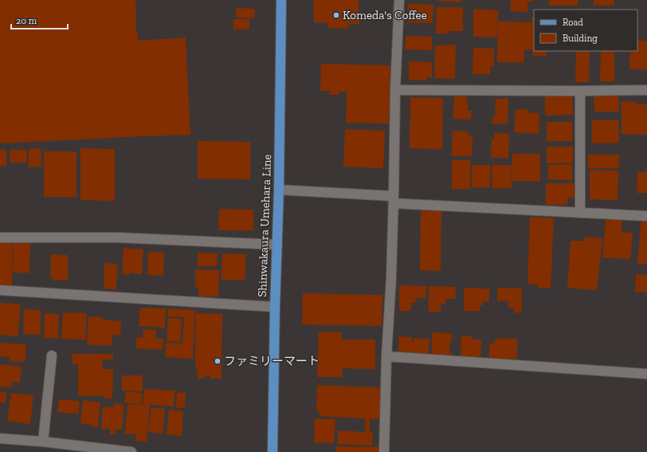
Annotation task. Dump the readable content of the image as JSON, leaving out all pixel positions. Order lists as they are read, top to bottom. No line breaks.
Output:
{"streets":{"main road":["Shinwakaura Umehara Line"]},"places":["Komeda's Coffee","ファミリーマート"],"legend":["Road","Building"],"scale_bar":"20 m"}
